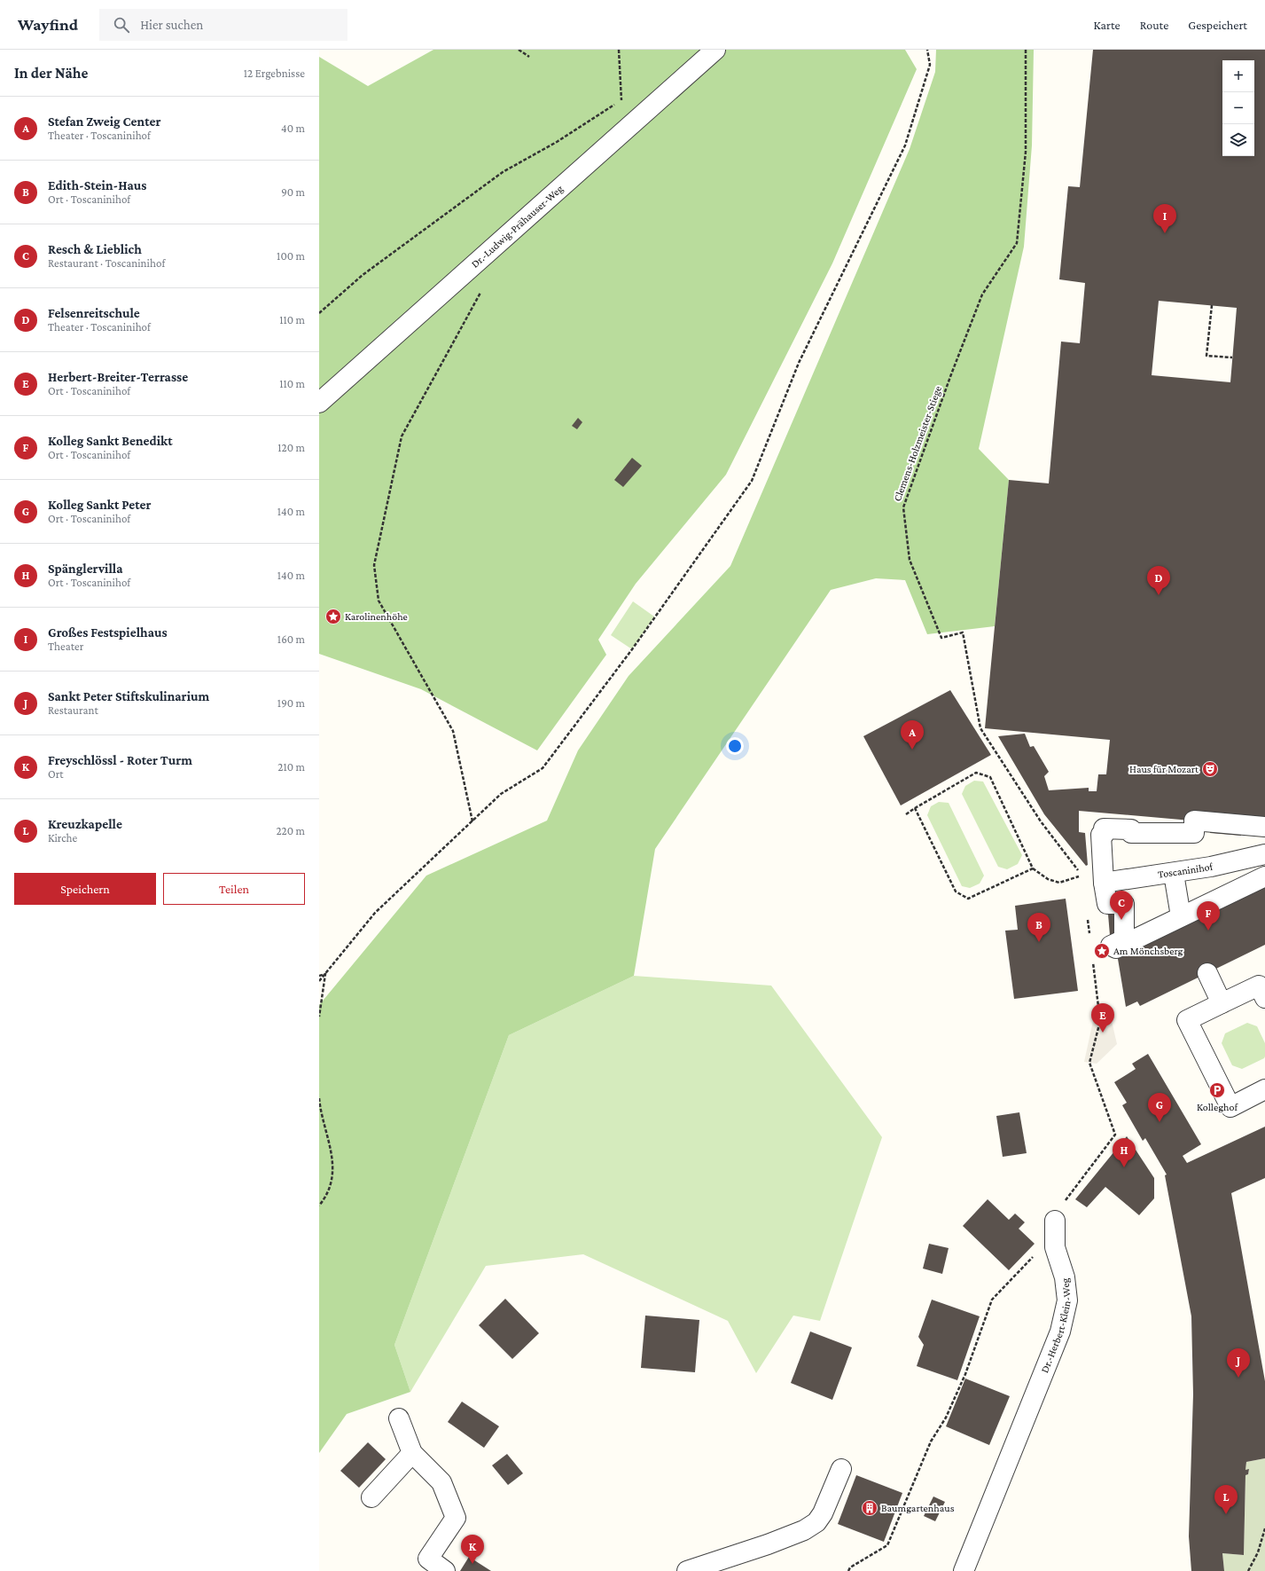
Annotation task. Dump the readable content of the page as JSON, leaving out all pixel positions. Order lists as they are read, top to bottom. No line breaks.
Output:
{"streets":{"street":["Dr.-Ludwig-Prähauser-Weg","Toscaninihof","Dr.-Herbert-Klein-Weg"],"path":["Clemens-Holzmeister-Stiege"]},"places":{"place":["Karolinenhöhe","Am Mönchsberg"],"theatre":["Haus für Mozart"],"parking":["Kolleghof"],"building":["Baumgartenhaus"]},"page":{"header":"Wayfind","search":"Hier suchen","nav":["Karte","Route","Gespeichert"],"heading":["In der Nähe","12 Ergebnisse"],"map_buttons":["+","−"],"list":[{"mark":"A","name":"Stefan Zweig Center","note":"Theater · Toscaninihof","value":"40 m"},{"mark":"B","name":"Edith-Stein-Haus","note":"Ort · Toscaninihof","value":"90 m"},{"mark":"C","name":"Resch & Lieblich","note":"Restaurant · Toscaninihof","value":"100 m"},{"mark":"D","name":"Felsenreitschule","note":"Theater · Toscaninihof","value":"110 m"},{"mark":"E","name":"Herbert-Breiter-Terrasse","note":"Ort · Toscaninihof","value":"110 m"},{"mark":"F","name":"Kolleg Sankt Benedikt","note":"Ort · Toscaninihof","value":"120 m"},{"mark":"G","name":"Kolleg Sankt Peter","note":"Ort · Toscaninihof","value":"140 m"},{"mark":"H","name":"Spänglervilla","note":"Ort · Toscaninihof","value":"140 m"},{"mark":"I","name":"Großes Festspielhaus","note":"Theater","value":"160 m"},{"mark":"J","name":"Sankt Peter Stiftskulinarium","note":"Restaurant","value":"190 m"},{"mark":"K","name":"Freyschlössl - Roter Turm","note":"Ort","value":"210 m"},{"mark":"L","name":"Kreuzkapelle","note":"Kirche","value":"220 m"}],"pins":["I","D","A","C","F","B","E","G","H","J","L","K"],"buttons":["Speichern","Teilen"]}}
